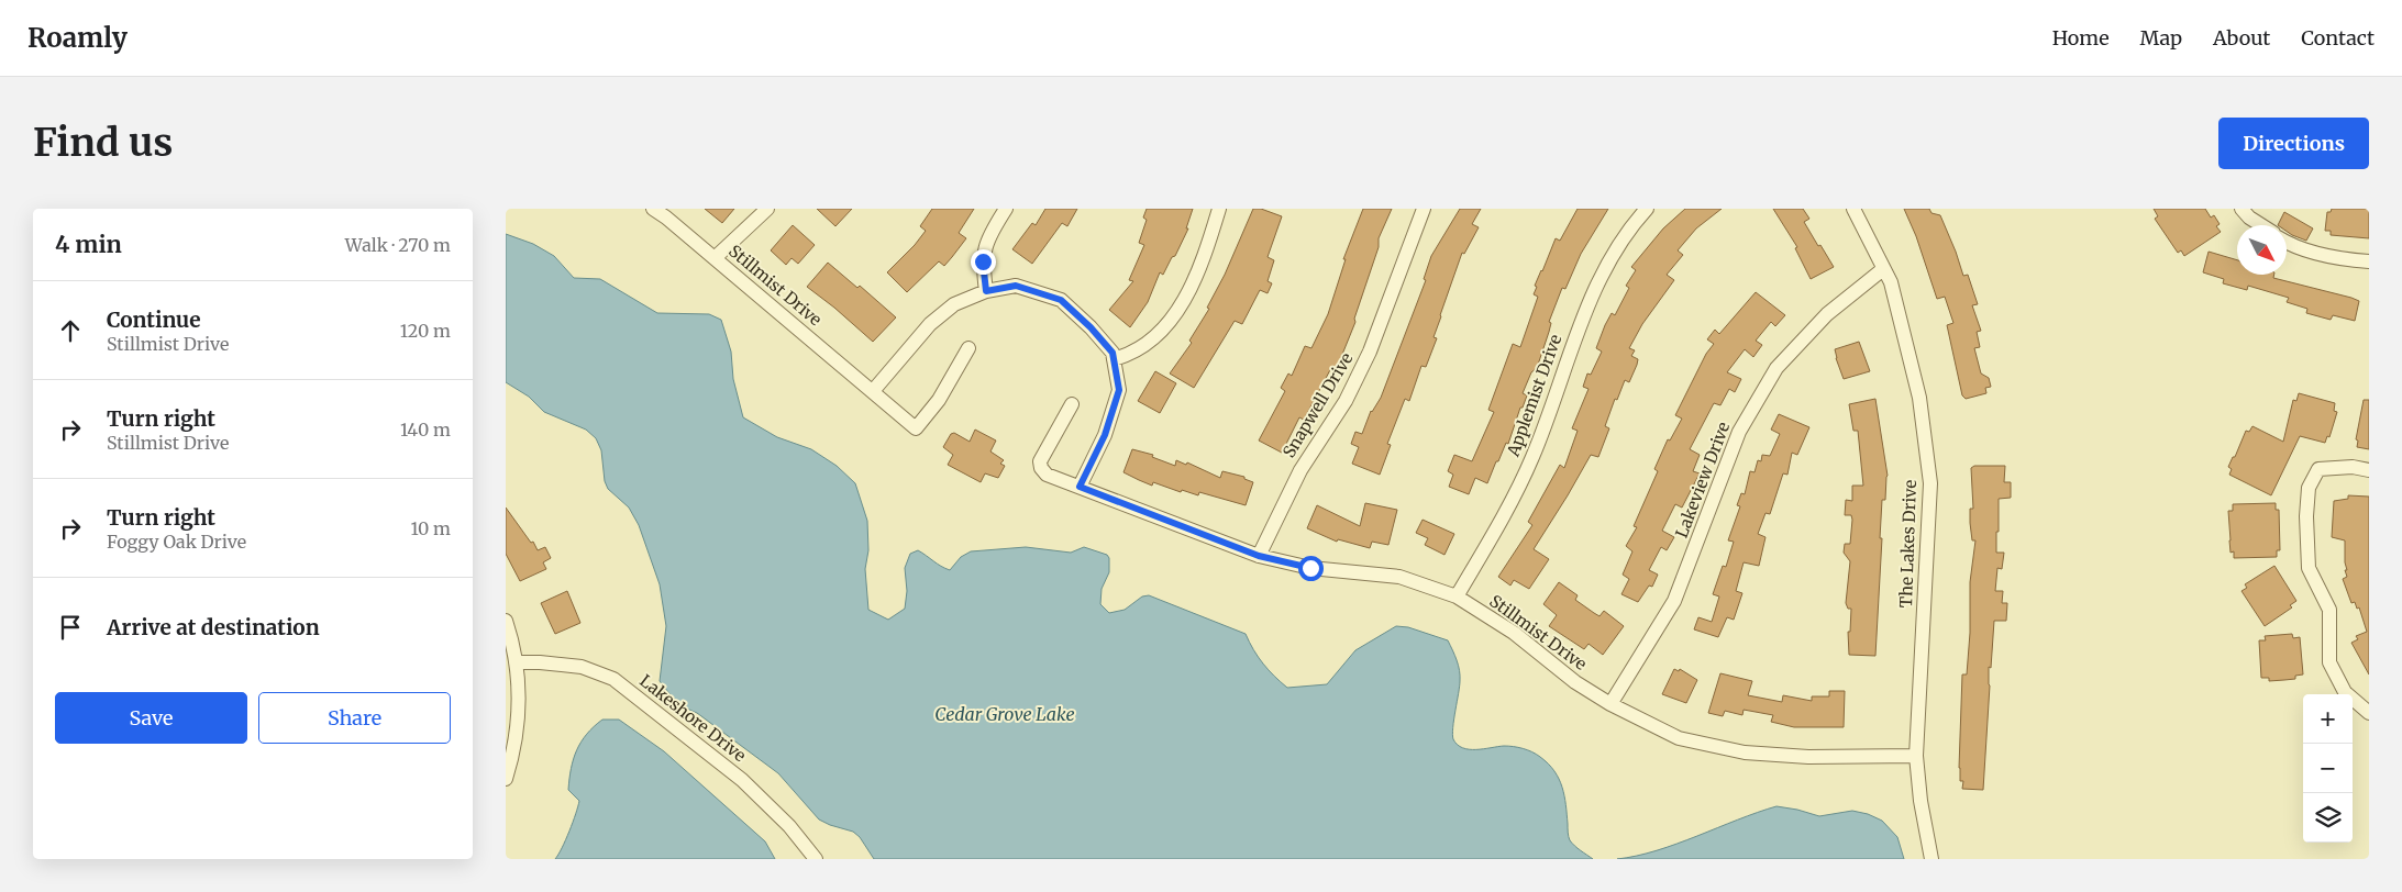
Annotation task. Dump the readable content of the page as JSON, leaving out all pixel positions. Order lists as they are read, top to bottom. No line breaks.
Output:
{"streets":{"street":["Stillmist Drive","Applemist Drive","Snapwell Drive","Lakeview Drive","The Lakes Drive","Lakeshore Drive"]},"crossings":[["Stillmist Drive","Applemist Drive"],["Stillmist Drive","Snapwell Drive"],["Stillmist Drive","Lakeview Drive"],["Stillmist Drive","The Lakes Drive"],["Lakeview Drive","The Lakes Drive"]],"water":["Cedar Grove Lake"],"north":"bottom right","page":{"header":"Roamly","nav":["Home","Map","About","Contact"],"buttons":["Directions",["Save","Share"]],"title":"Find us","heading":["4 min","Walk · 270 m"],"list":[["Continue","Stillmist Drive","120 m"],["Turn right","Stillmist Drive","140 m"],["Turn right","Foggy Oak Drive","10 m"],"Arrive at destination"],"map_buttons":["+","−"]}}
